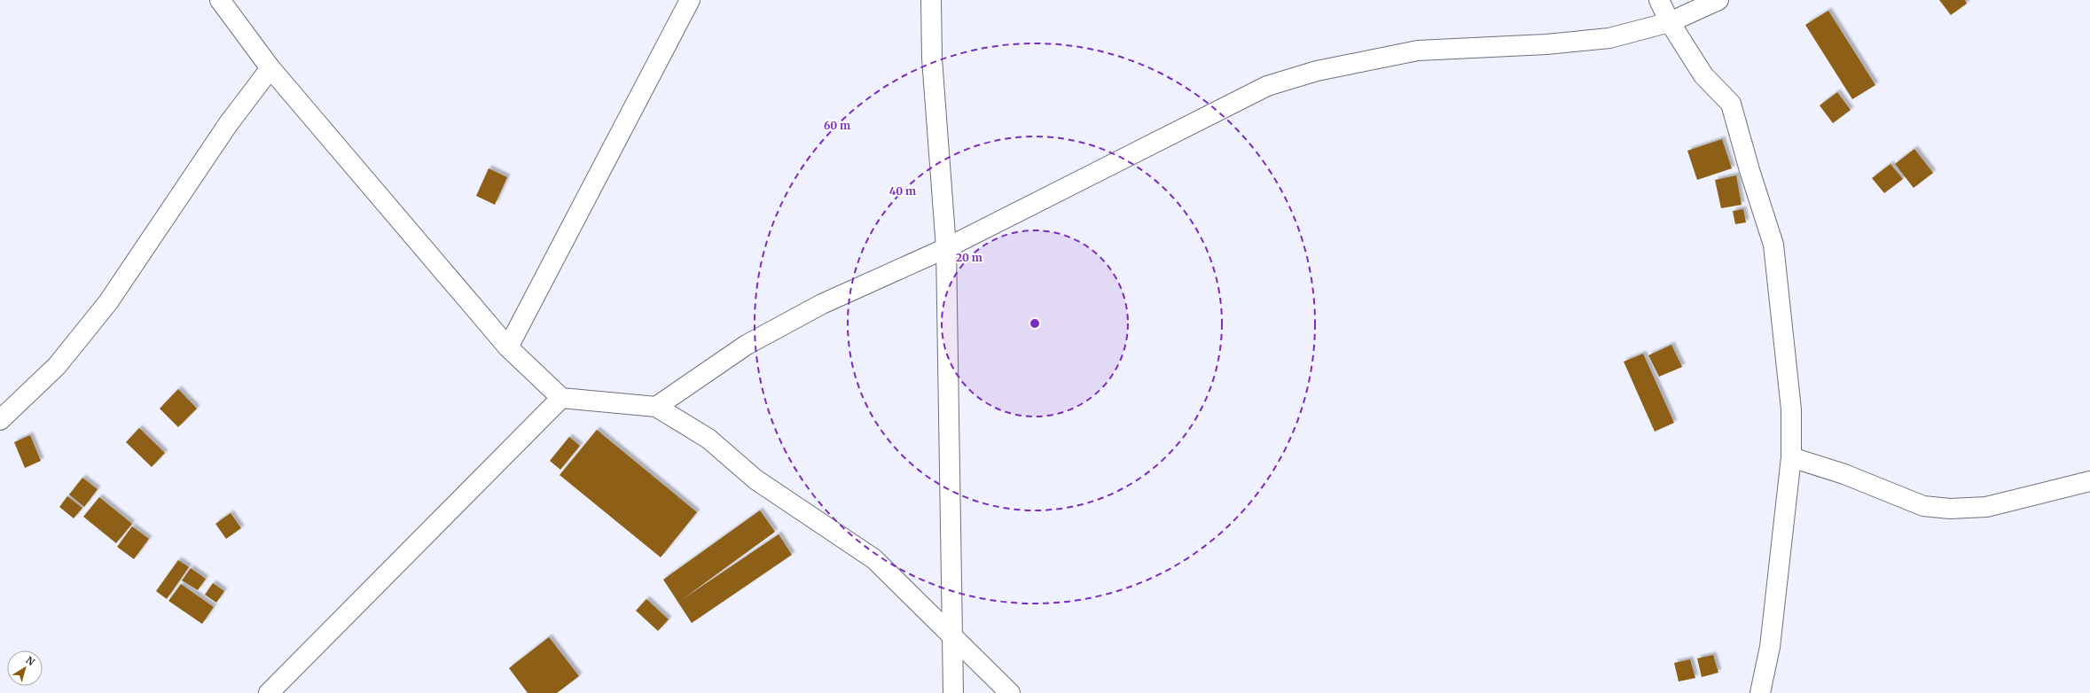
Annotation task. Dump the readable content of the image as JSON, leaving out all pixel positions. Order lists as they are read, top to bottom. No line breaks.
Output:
{"north":"top right","rings":["60 m","40 m","20 m"]}
